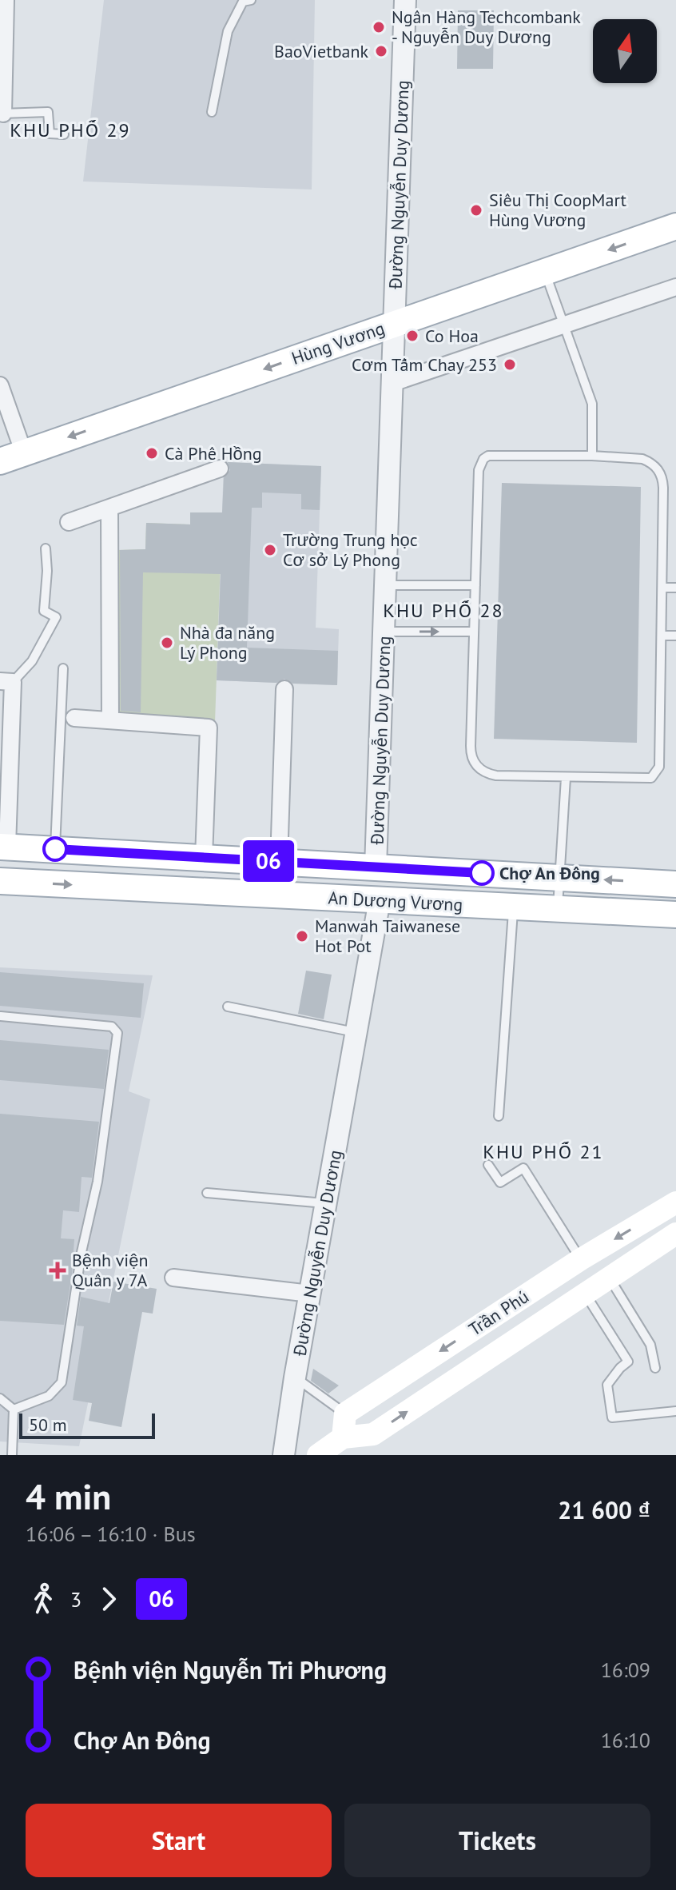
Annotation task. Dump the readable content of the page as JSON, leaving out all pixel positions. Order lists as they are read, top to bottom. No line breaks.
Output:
{"streets":{"main road":["Hùng Vương","An Dương Vương","Trần Phú"],"street":["Đường Nguyễn Duy Dương"]},"crossings":[["Đường Nguyễn Duy Dương","Hùng Vương"],["Đường Nguyễn Duy Dương","An Dương Vương"]],"one_way":["Hùng Vương"],"districts":["KHU PHỐ 29","KHU PHỐ 28","KHU PHỐ 21"],"places":{"other":["Ngân Hàng Techcombank - Nguyễn Duy Dương","BaoVietbank","Siêu Thị CoopMart Hùng Vương","Co Hoa","Cơm Tấm Chay 253","Cà Phê Hồng","Trường Trung học Cơ sở Lý Phong","Nhà đa năng Lý Phong","Chợ An Đông","Manwah Taiwanese Hot Pot"],"health":["Bệnh viện Quân y 7A"]},"lines":["bus line 06"],"scale_bar":"50 m","north":"top","page":{"on_map":"06","scale":"50 m","heading":["4 min","16:06 – 16:10 · Bus","21 600 ₫"],"legs":["3","06"],"list":[{"name":"Bệnh viện Nguyễn Tri Phương","value":"16:09"},{"name":"Chợ An Đông","value":"16:10"}],"buttons":["Start","Tickets"]}}
